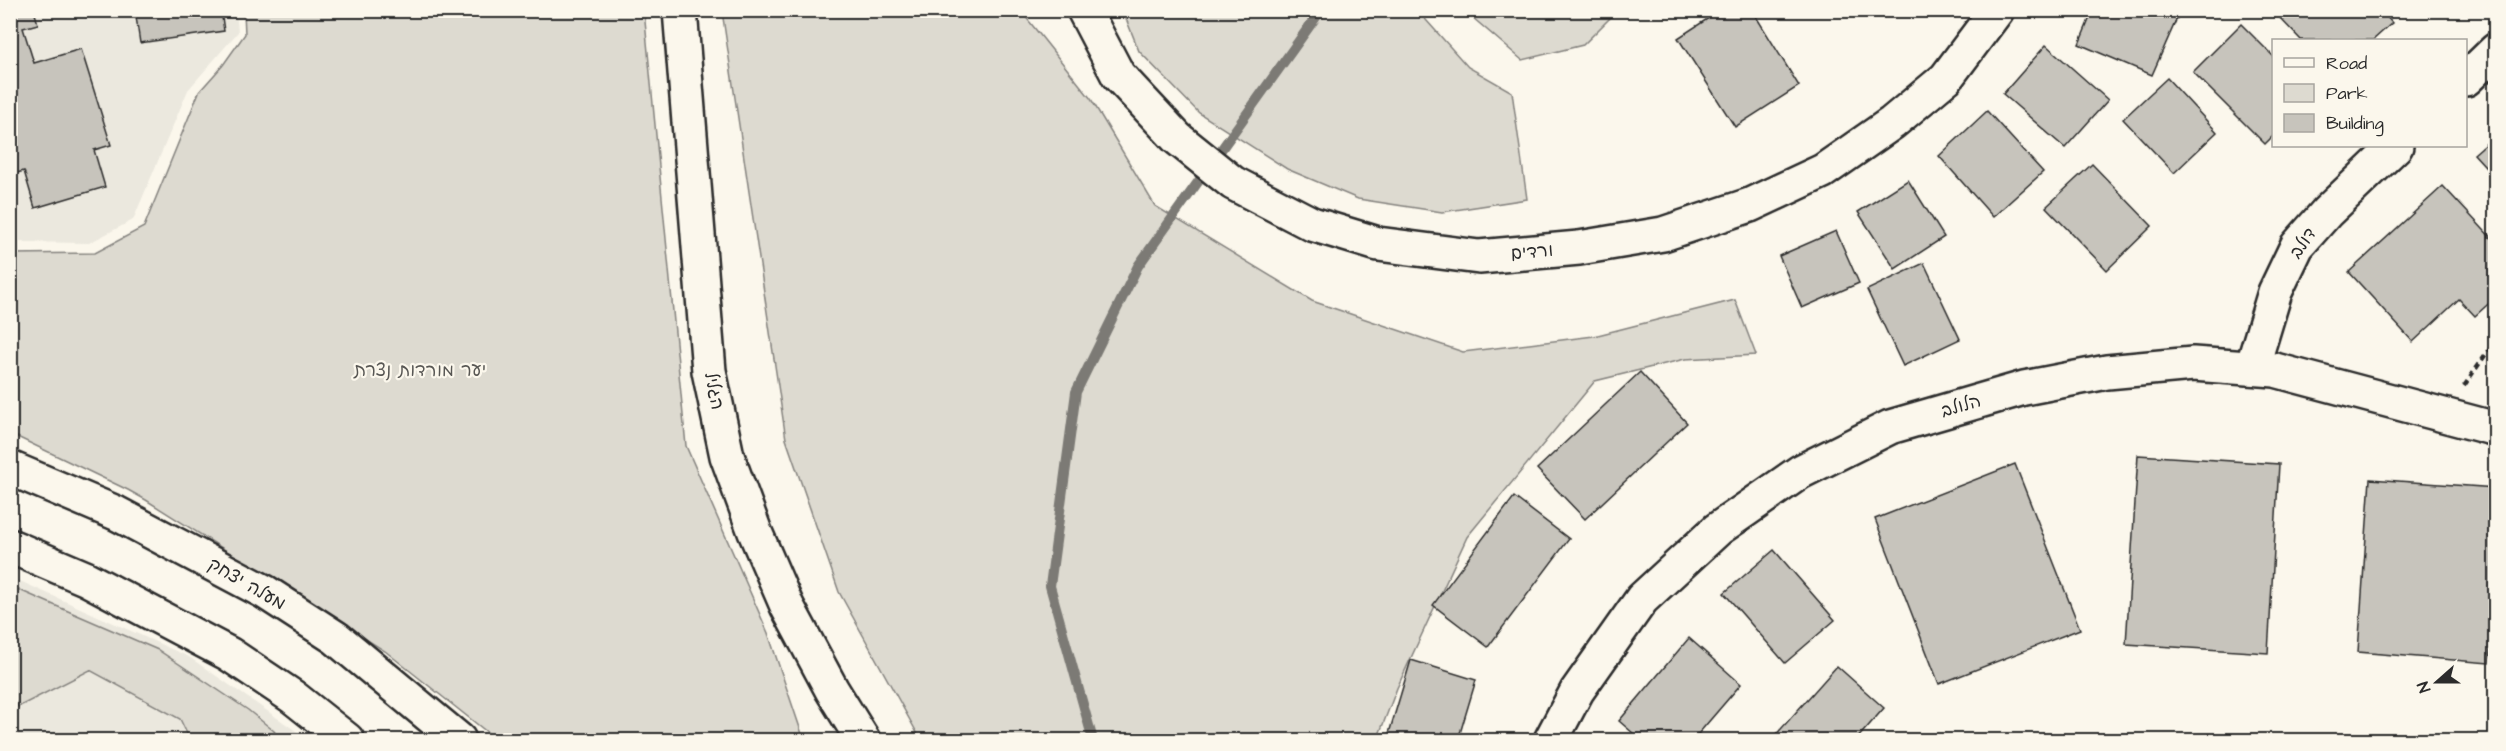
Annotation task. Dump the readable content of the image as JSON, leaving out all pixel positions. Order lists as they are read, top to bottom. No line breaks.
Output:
{"streets":{"street":["דולב","ורדים","הגליל","הלולב","מעלה יצחק"]},"crossings":[["דולב","הלולב"]],"parks":["יער מורדות נצרת"],"legend":["Road","Park","Building"],"north":"left"}
